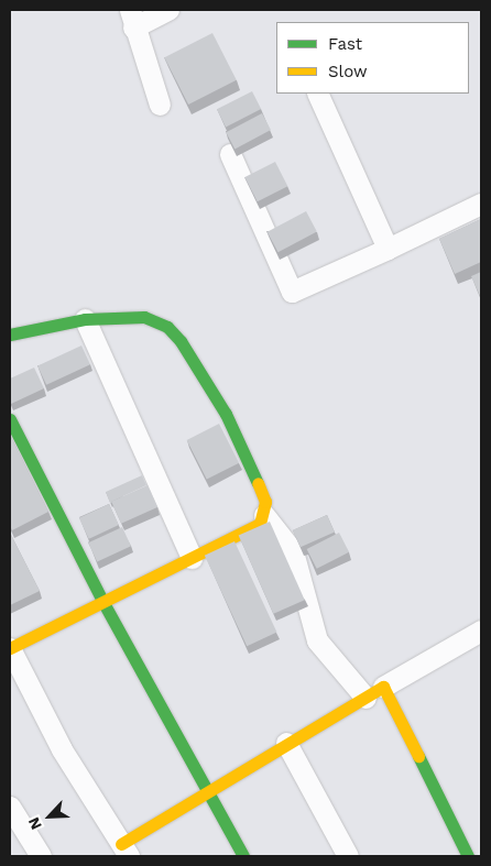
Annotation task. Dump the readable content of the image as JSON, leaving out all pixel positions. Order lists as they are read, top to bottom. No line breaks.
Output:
{"legend":["Fast","Slow"],"north":"bottom left"}
